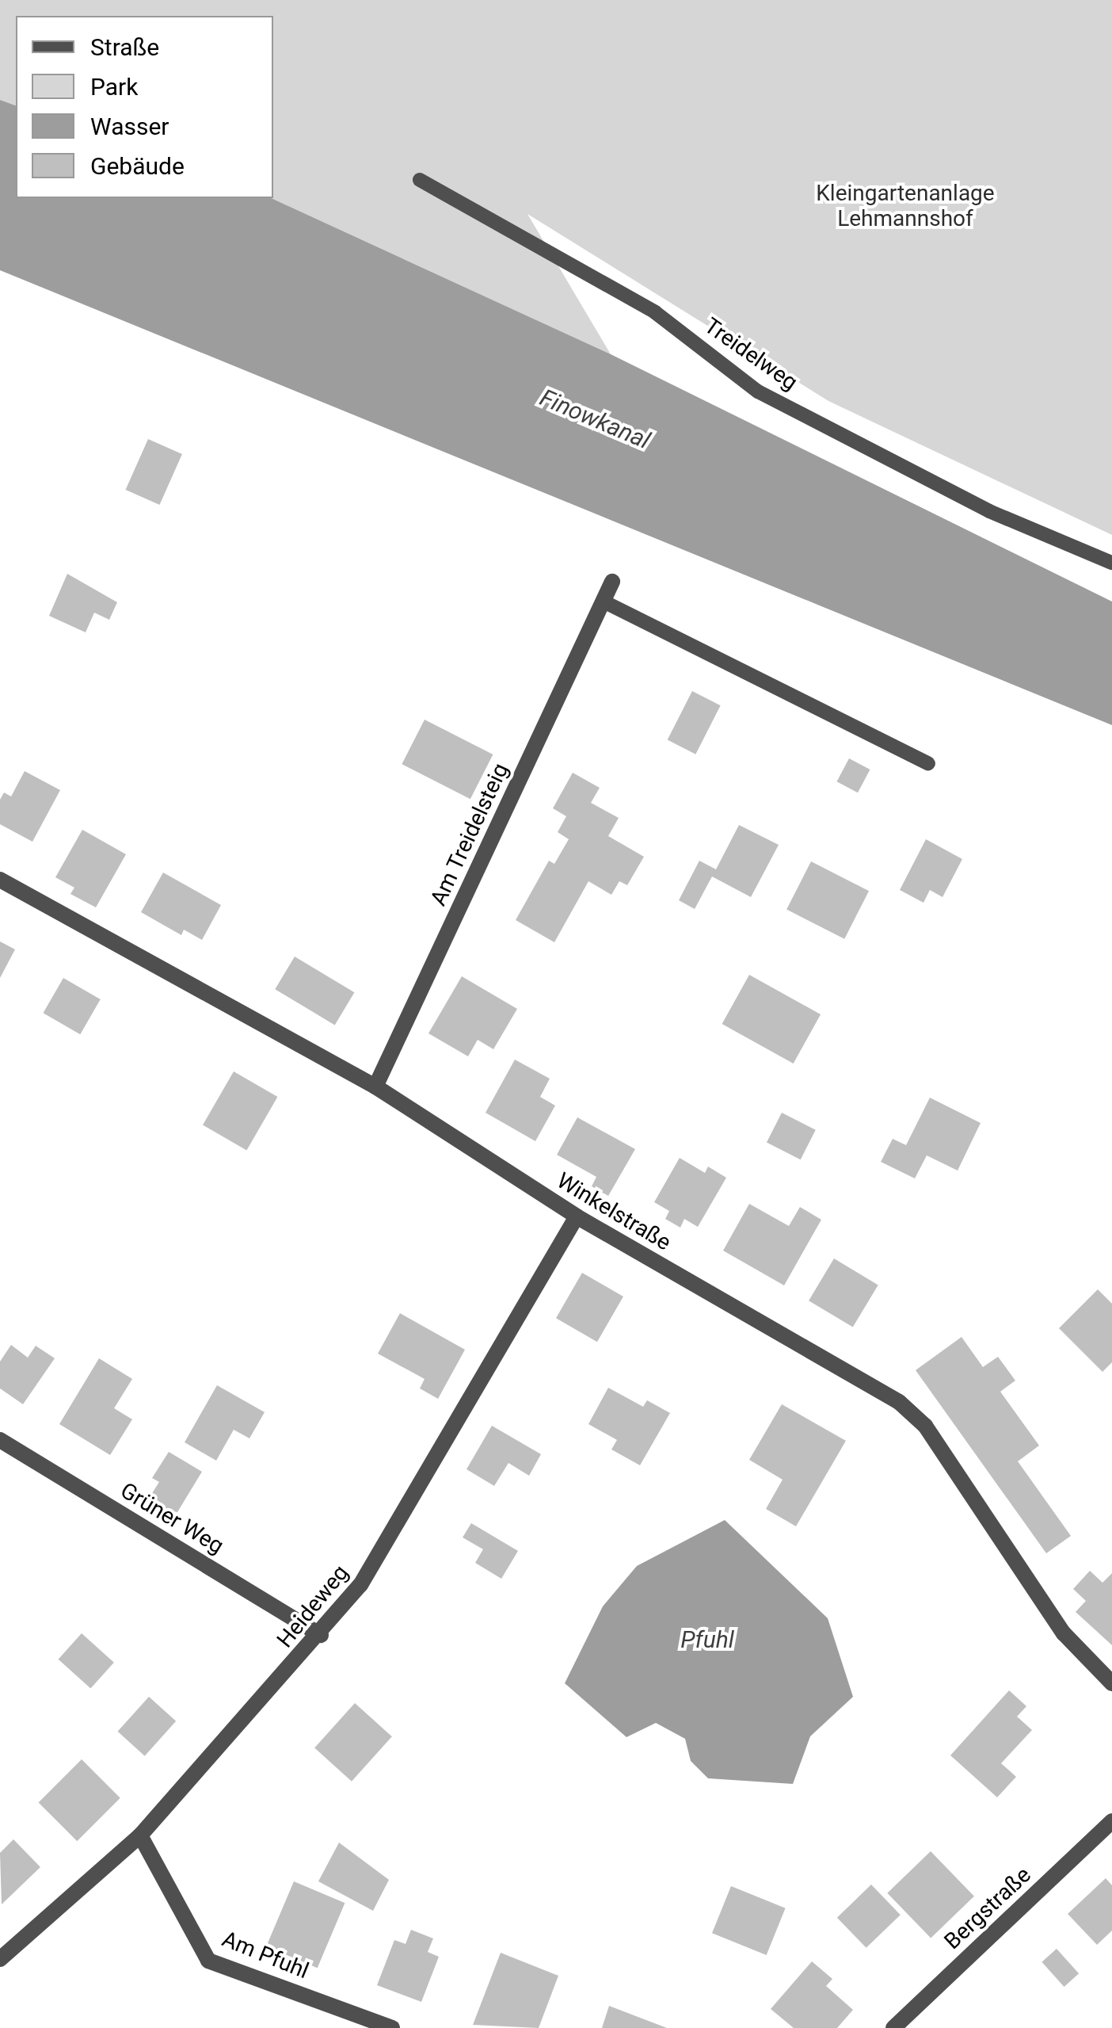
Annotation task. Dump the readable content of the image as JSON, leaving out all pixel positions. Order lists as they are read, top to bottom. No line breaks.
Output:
{"streets":{"street":["Am Treidelsteig","Winkelstraße","Grüner Weg","Heideweg","Bergstraße","Am Pfuhl"],"lane":["Treidelweg"]},"crossings":[["Am Treidelsteig","Winkelstraße"],["Winkelstraße","Heideweg"],["Grüner Weg","Heideweg"],["Heideweg","Am Pfuhl"]],"water":["Finowkanal","Pfuhl"],"parks":["Kleingartenanlage Lehmannshof"],"legend":["Straße","Park","Wasser","Gebäude"]}
